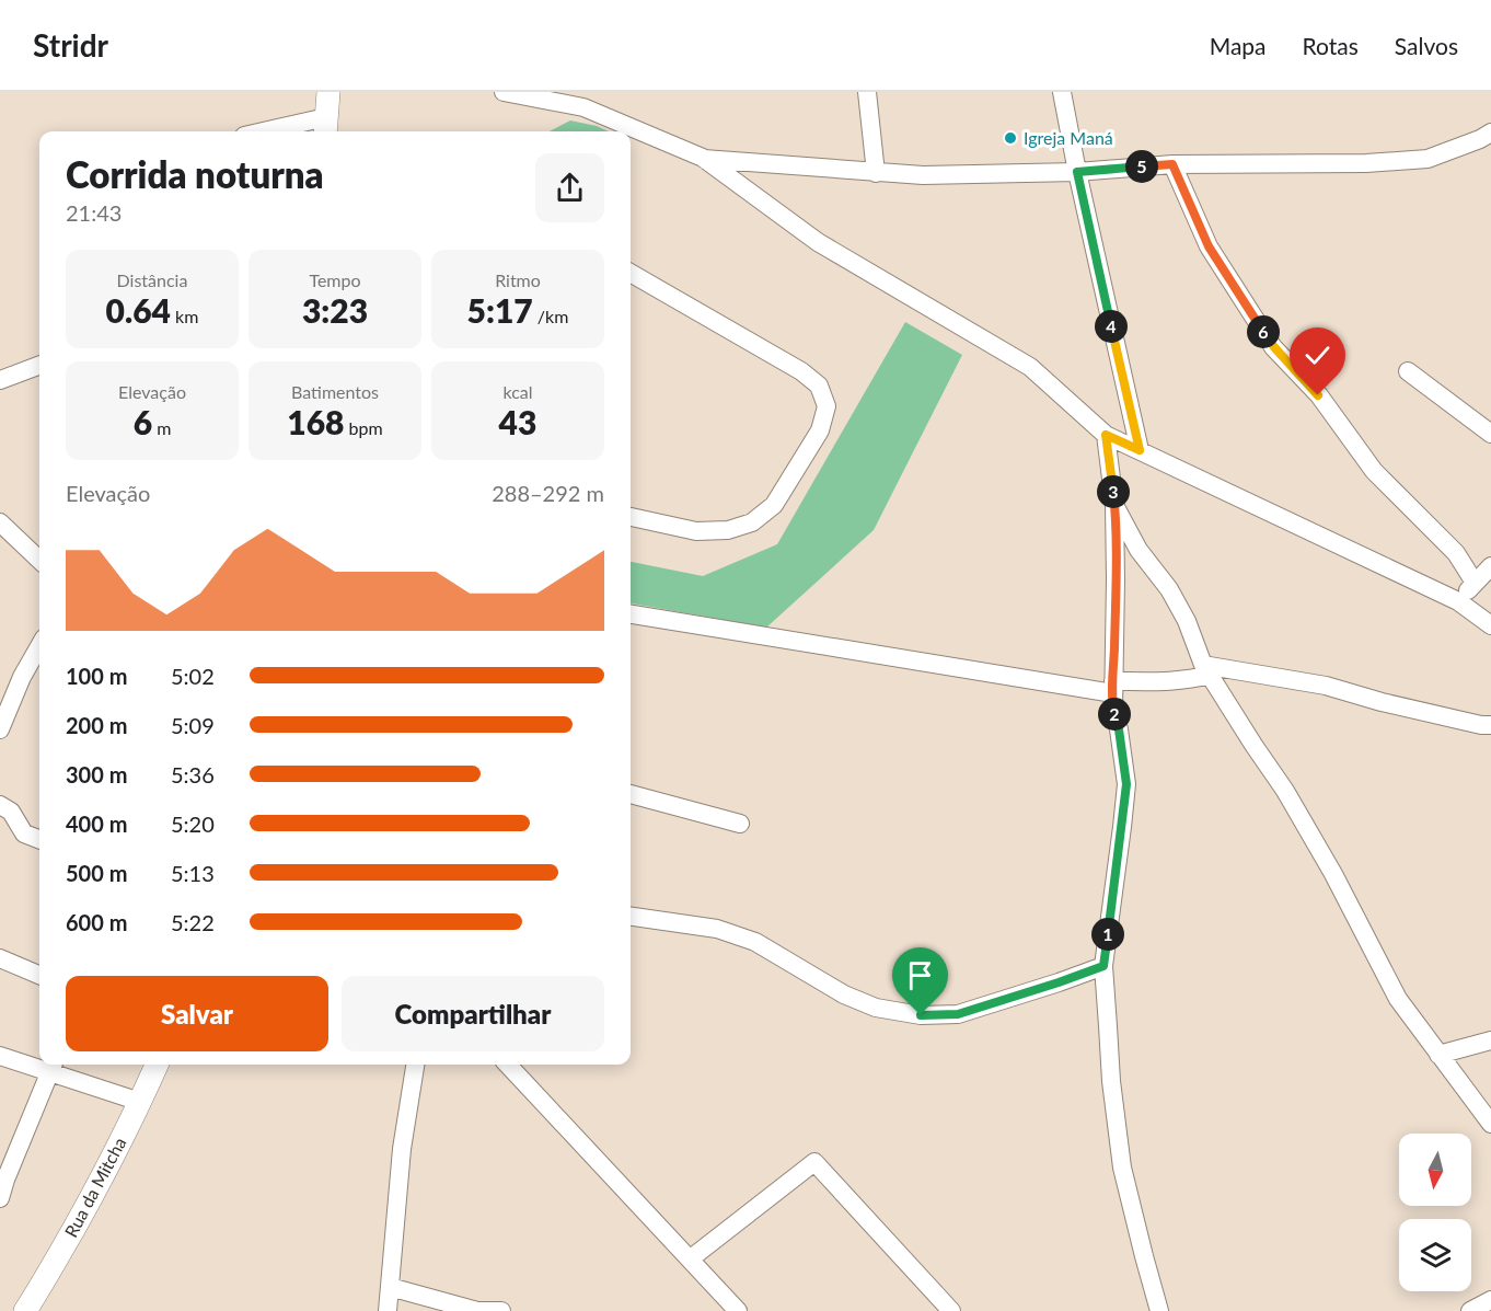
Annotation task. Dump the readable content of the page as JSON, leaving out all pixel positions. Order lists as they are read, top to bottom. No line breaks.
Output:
{"streets":{"main road":["Rua da Mitcha"]},"places":["Igreja Maná"],"north":"bottom","page":{"header":"Stridr","nav":["Mapa","Rotas","Salvos"],"heading":["Corrida noturna","21:43"],"pins":["5","4","6","3","2","1"],"stats":[["Distância","0.64 km"],["Tempo","3:23"],["Ritmo","5:17 /km"],["Elevação","6 m"],["Batimentos","168 bpm"],["kcal","43"]],"chart":["Elevação","288–292 m"],"list":[{"name":"100 m","note":"5:02"},{"name":"200 m","note":"5:09"},{"name":"300 m","note":"5:36"},{"name":"400 m","note":"5:20"},{"name":"500 m","note":"5:13"},{"name":"600 m","note":"5:22"}],"buttons":["Salvar","Compartilhar"]}}
